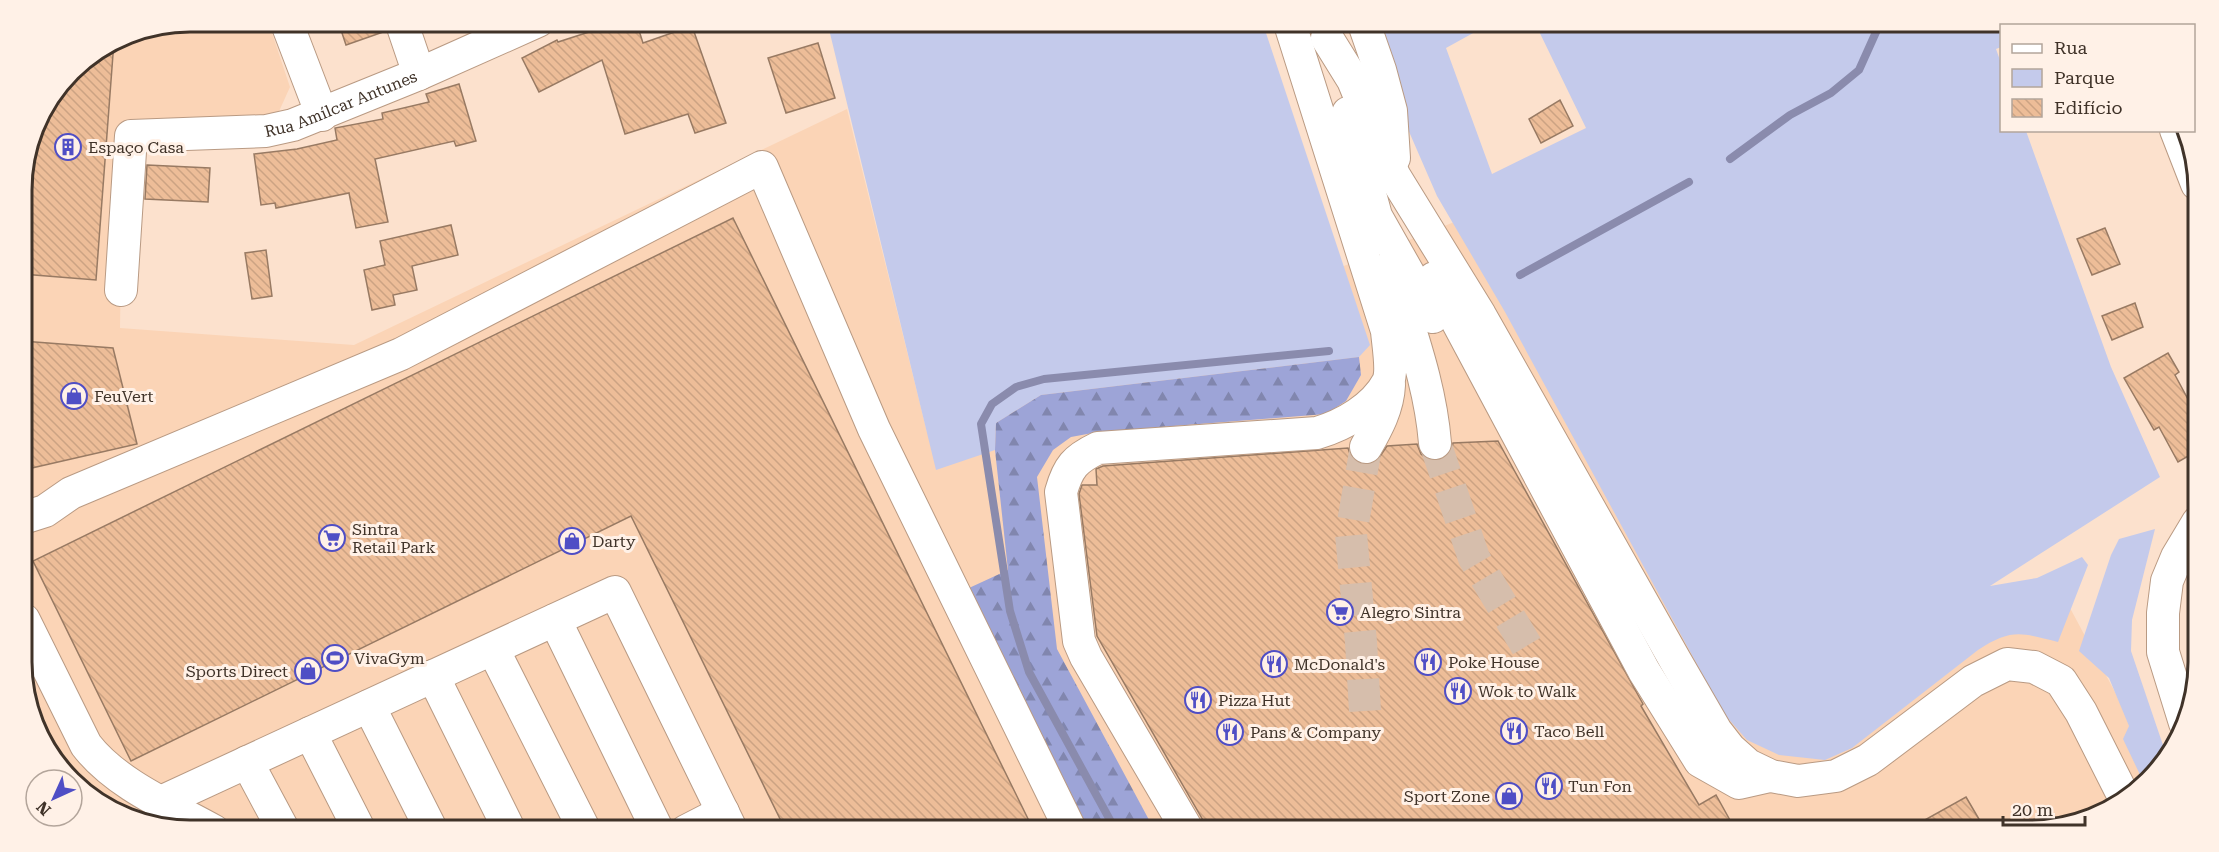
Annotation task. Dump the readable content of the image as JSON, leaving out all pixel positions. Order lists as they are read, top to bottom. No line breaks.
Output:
{"streets":{"street":["Rua Amílcar Antunes"]},"places":{"building":["Espaço Casa"],"shop":["FeuVert","Darty","Sports Direct","Sport Zone"],"supermarket":["Sintra Retail Park","Alegro Sintra"],"sports":["VivaGym"],"restaurant":["Poke House","McDonald's","Wok to Walk","Pizza Hut","Taco Bell","Pans & Company","Tun Fon"]},"legend":["Rua","Parque","Edifício"],"scale_bar":"20 m","north":"bottom left"}
